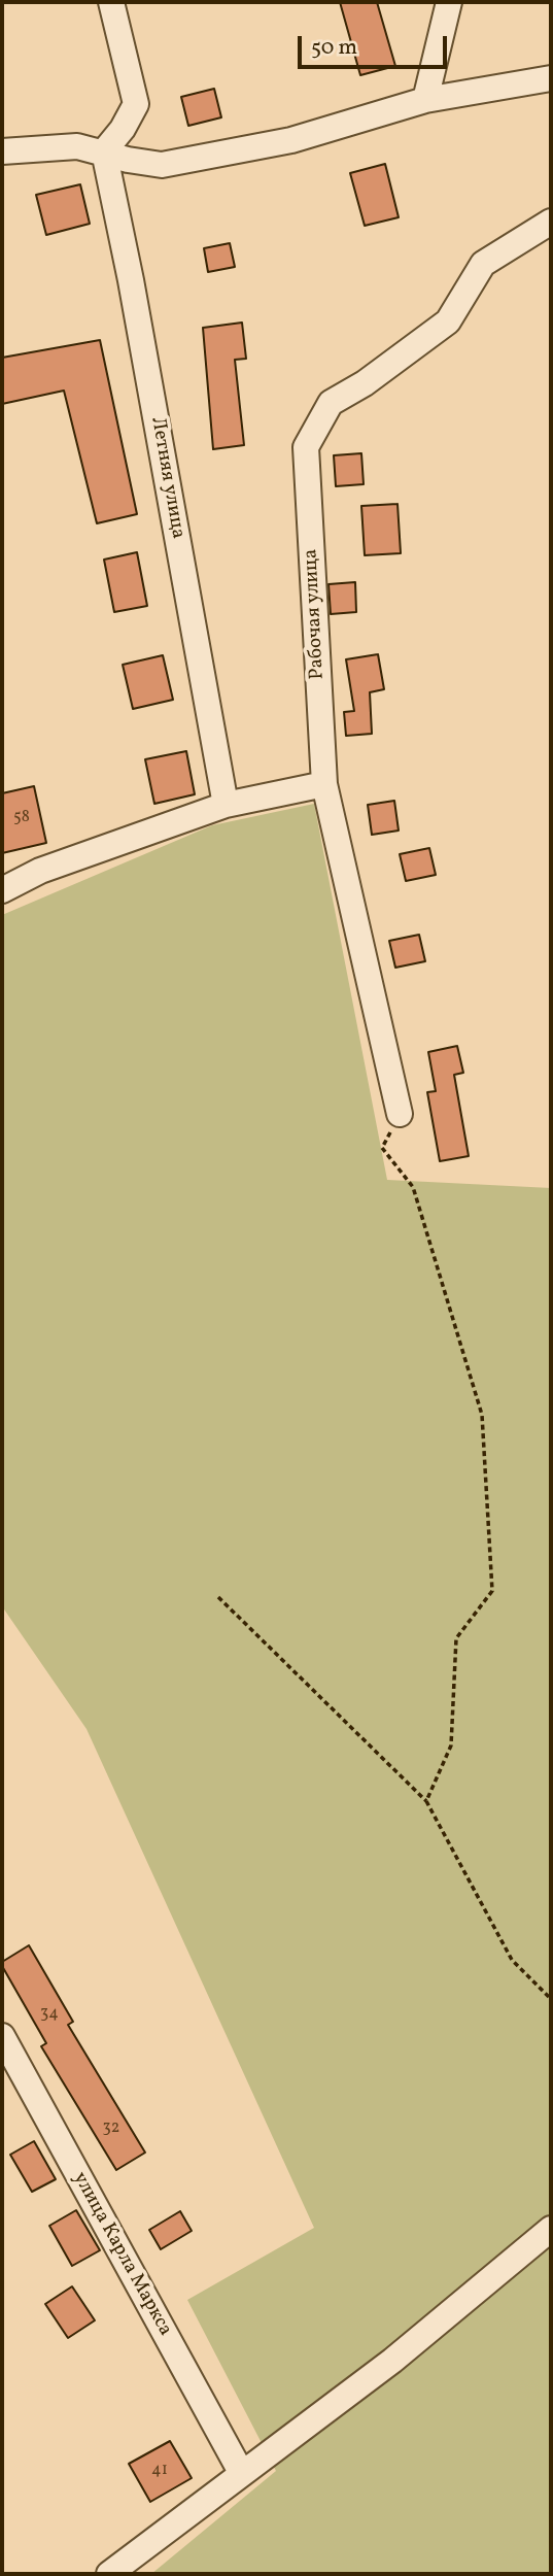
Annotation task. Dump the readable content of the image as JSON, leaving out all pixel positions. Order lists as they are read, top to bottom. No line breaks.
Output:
{"streets":{"street":["Летняя улица","Рабочая улица","улица Карла Маркса"]},"house_numbers":["58","34","32","41"],"scale_bar":"50 m"}
